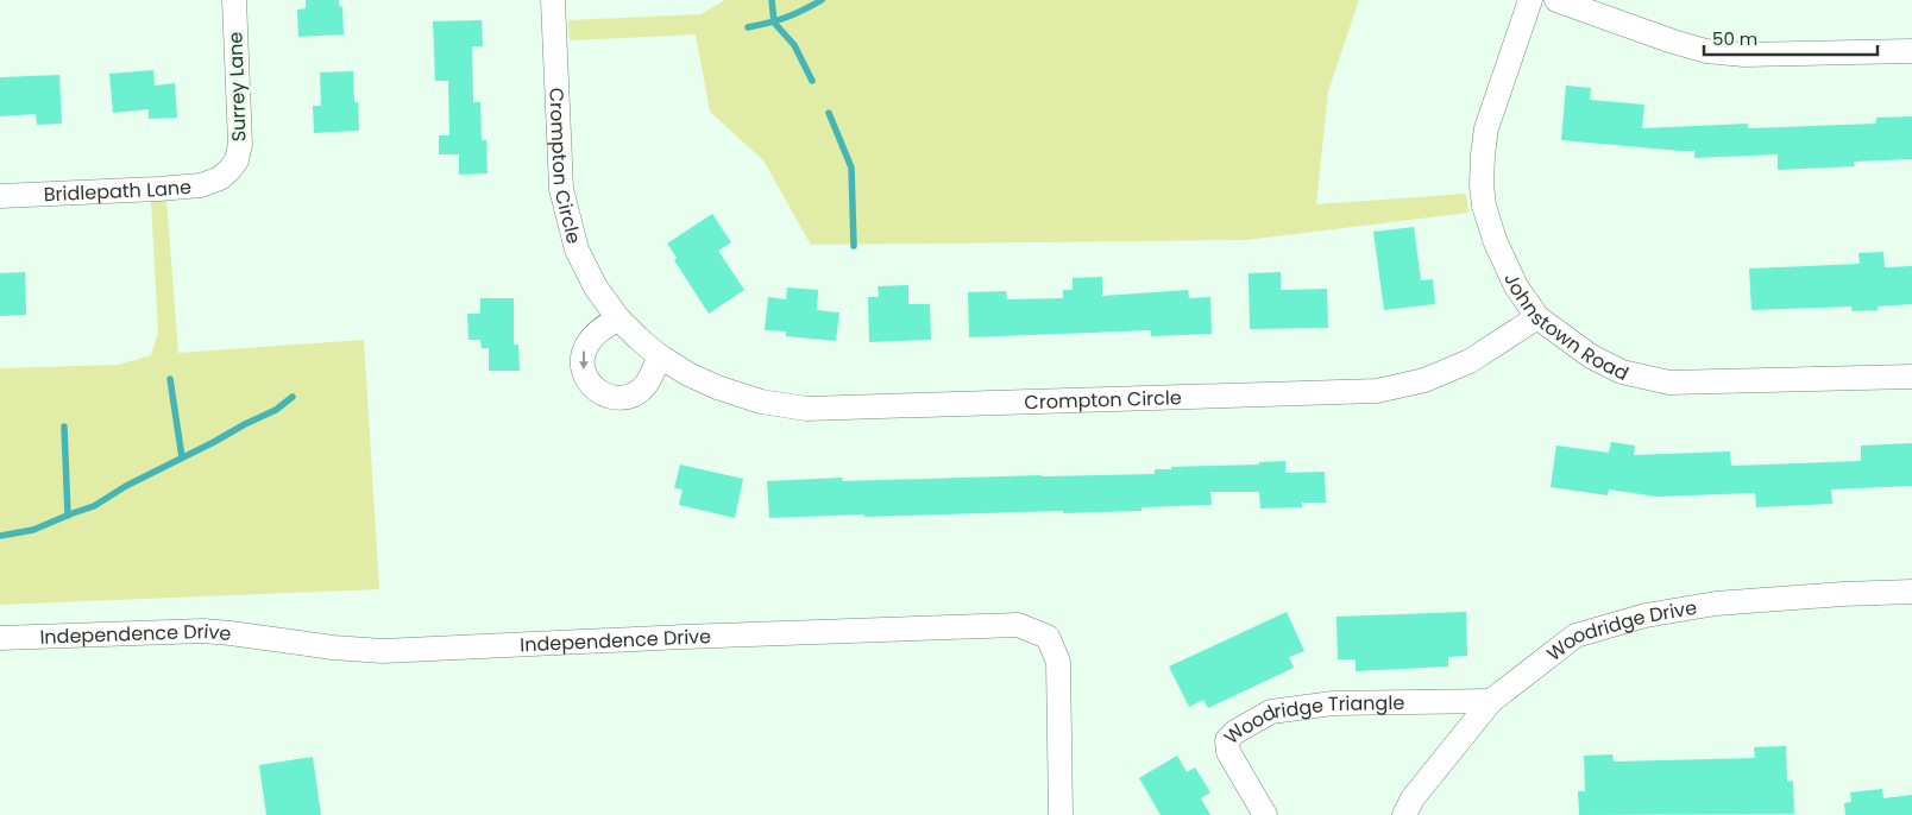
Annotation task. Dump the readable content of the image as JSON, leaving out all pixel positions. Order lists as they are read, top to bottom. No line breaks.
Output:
{"streets":{"street":["Surrey Lane","Crompton Circle","Bridlepath Lane","Johnstown Road","Woodridge Drive","Independence Drive","Woodridge Triangle"]},"crossings":[["Surrey Lane","Bridlepath Lane"],["Crompton Circle","Johnstown Road"],["Woodridge Drive","Woodridge Triangle"]],"scale_bar":"50 m"}
